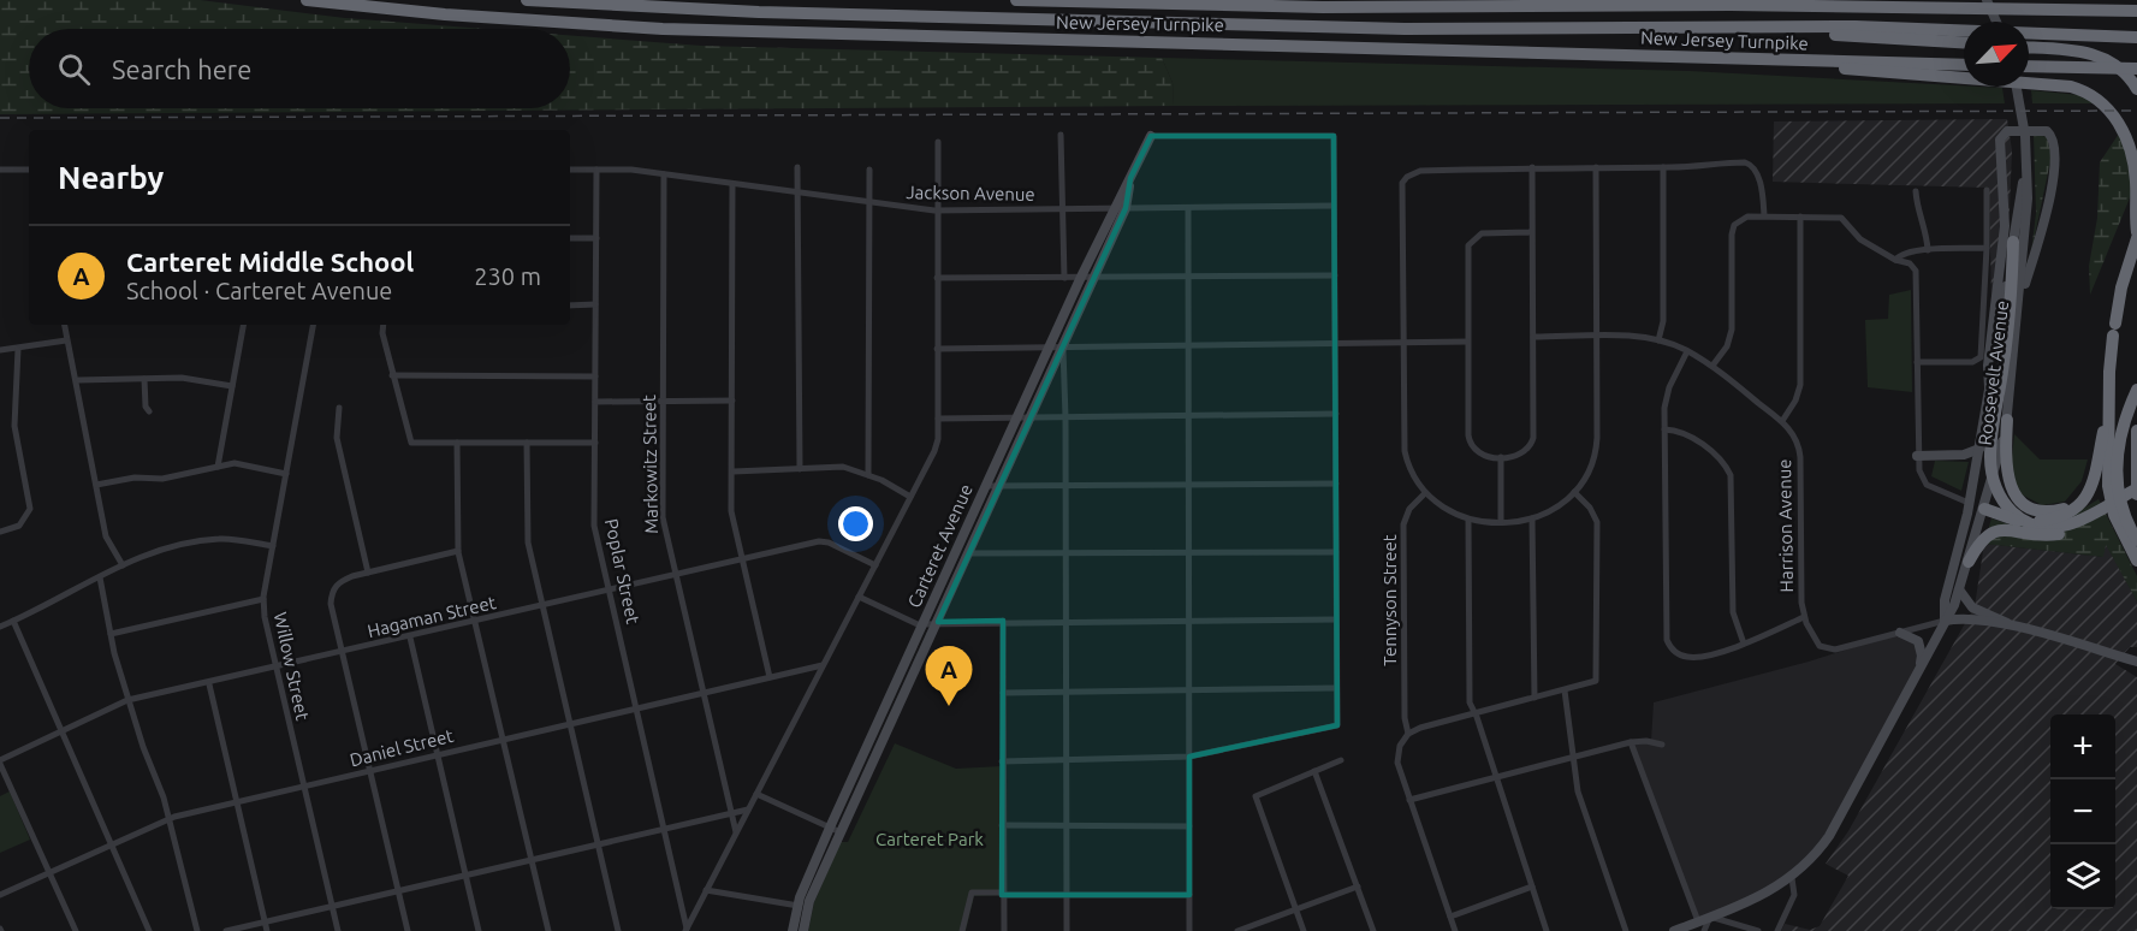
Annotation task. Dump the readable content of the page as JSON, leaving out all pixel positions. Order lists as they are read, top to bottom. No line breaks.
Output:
{"streets":{"highway":["New Jersey Turnpike"],"street":["Jackson Avenue","Roosevelt Avenue","Markowitz Street","Harrison Avenue","Carteret Avenue","Poplar Street","Tennyson Street","Hagaman Street","Willow Street","Daniel Street"]},"crossings":[["Jackson Avenue","Markowitz Street"],["Jackson Avenue","Carteret Avenue"],["Jackson Avenue","Poplar Street"],["Roosevelt Avenue","Harrison Avenue"],["Markowitz Street","Hagaman Street"],["Markowitz Street","Daniel Street"],["Poplar Street","Hagaman Street"],["Poplar Street","Daniel Street"],["Hagaman Street","Willow Street"],["Willow Street","Daniel Street"]],"parks":["Carteret Park"],"north":"top right","page":{"search":"Search here","heading":"Nearby","list":[{"mark":"A","name":"Carteret Middle School","note":"School · Carteret Avenue","value":"230 m"}],"pins":"A","map_buttons":["+","−"]}}
